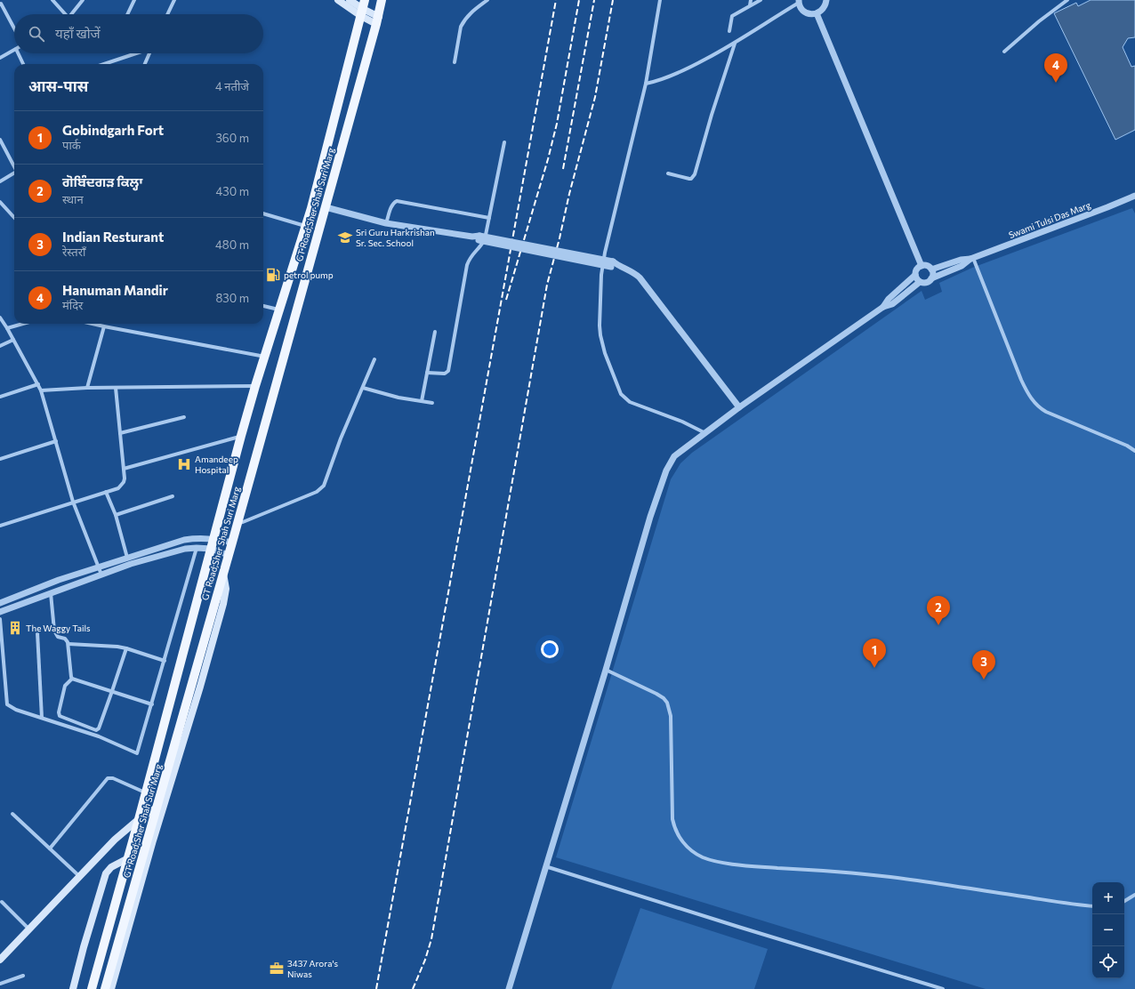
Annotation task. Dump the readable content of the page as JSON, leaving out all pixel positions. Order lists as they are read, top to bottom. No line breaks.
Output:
{"streets":{"main road":["GT Road;Sher Shah Suri Marg"],"street":["Swami Tulsi Das Marg"]},"places":{"school or university":["Sri Guru Harkrishan Sr. Sec. School"],"fuel station":["petrol pump"],"hospital":["Amandeep Hospital"],"building":["The Waggy Tails"],"office":["3437 Arora's Niwas"]},"page":{"search":"यहाँ खोजें","pins":["4","2","1","3"],"heading":["आस-पास","4 नतीजे"],"list":[{"mark":"1","name":"Gobindgarh Fort","note":"पार्क","value":"360 m"},{"mark":"2","name":"ਗੋਬਿੰਦਗੜ ਕਿਲ੍ਹਾ","note":"स्थान","value":"430 m"},{"mark":"3","name":"Indian Resturant","note":"रेस्तराँ","value":"480 m"},{"mark":"4","name":"Hanuman Mandir","note":"मंदिर","value":"830 m"}],"map_buttons":["+","−"]}}
